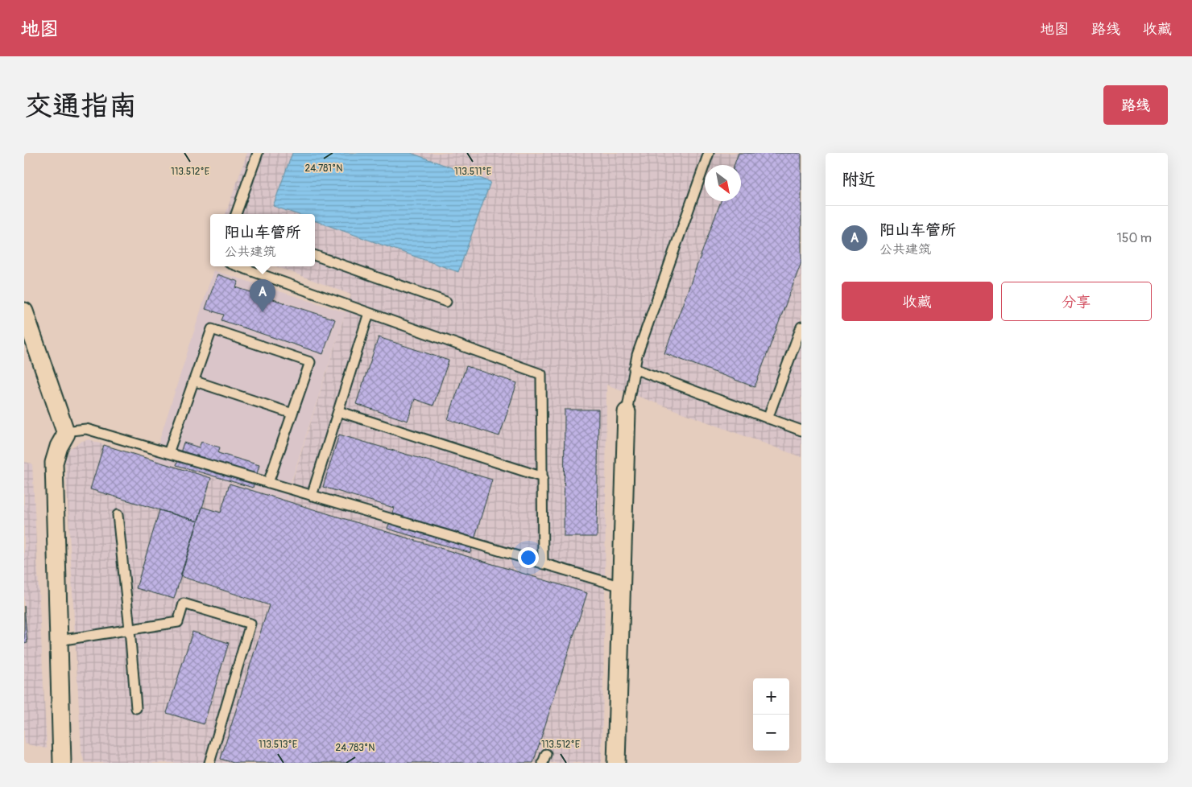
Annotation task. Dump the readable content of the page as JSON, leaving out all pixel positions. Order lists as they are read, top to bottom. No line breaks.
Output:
{"north":"bottom right","page":{"header":"地图","nav":["地图","路线","收藏"],"buttons":["路线",["收藏","分享"]],"title":"交通指南","heading":"附近","list":[{"mark":"A","name":"阳山车管所","note":"公共建筑","value":"150 m"}],"popup":["阳山车管所","公共建筑"],"pins":"A","map_buttons":["+","−"]},"coordinates":["24.781°N","113.512°E","113.511°E","113.513°E","24.783°N"]}
